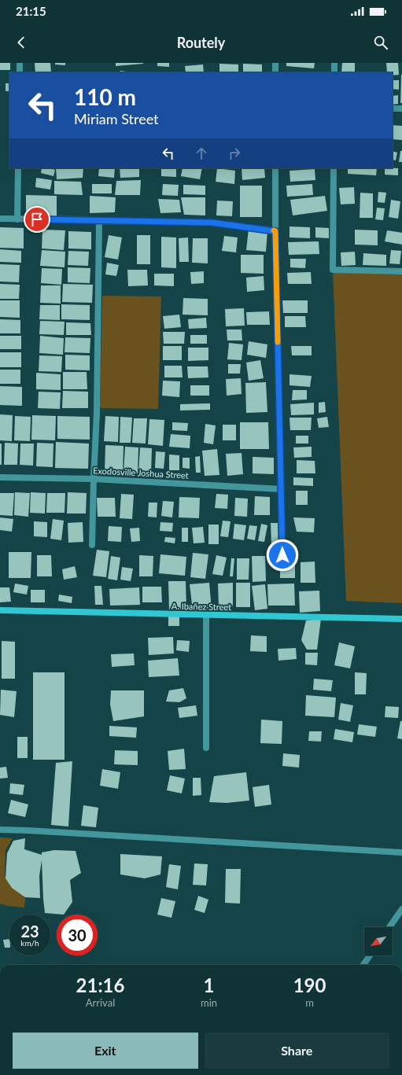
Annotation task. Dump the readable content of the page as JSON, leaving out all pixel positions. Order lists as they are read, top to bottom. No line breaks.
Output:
{"streets":{"street":["Exodosville Joshua Street","A. Ibañez Street"]},"north":"bottom left","page":{"status":"21:15","header":"Routely","turn":["110 m","Miriam Street"],"speed":"23 km/h","limit":"30","eta":["21:16","Arrival","1","min","190","m"],"buttons":["Exit","Share"]}}
